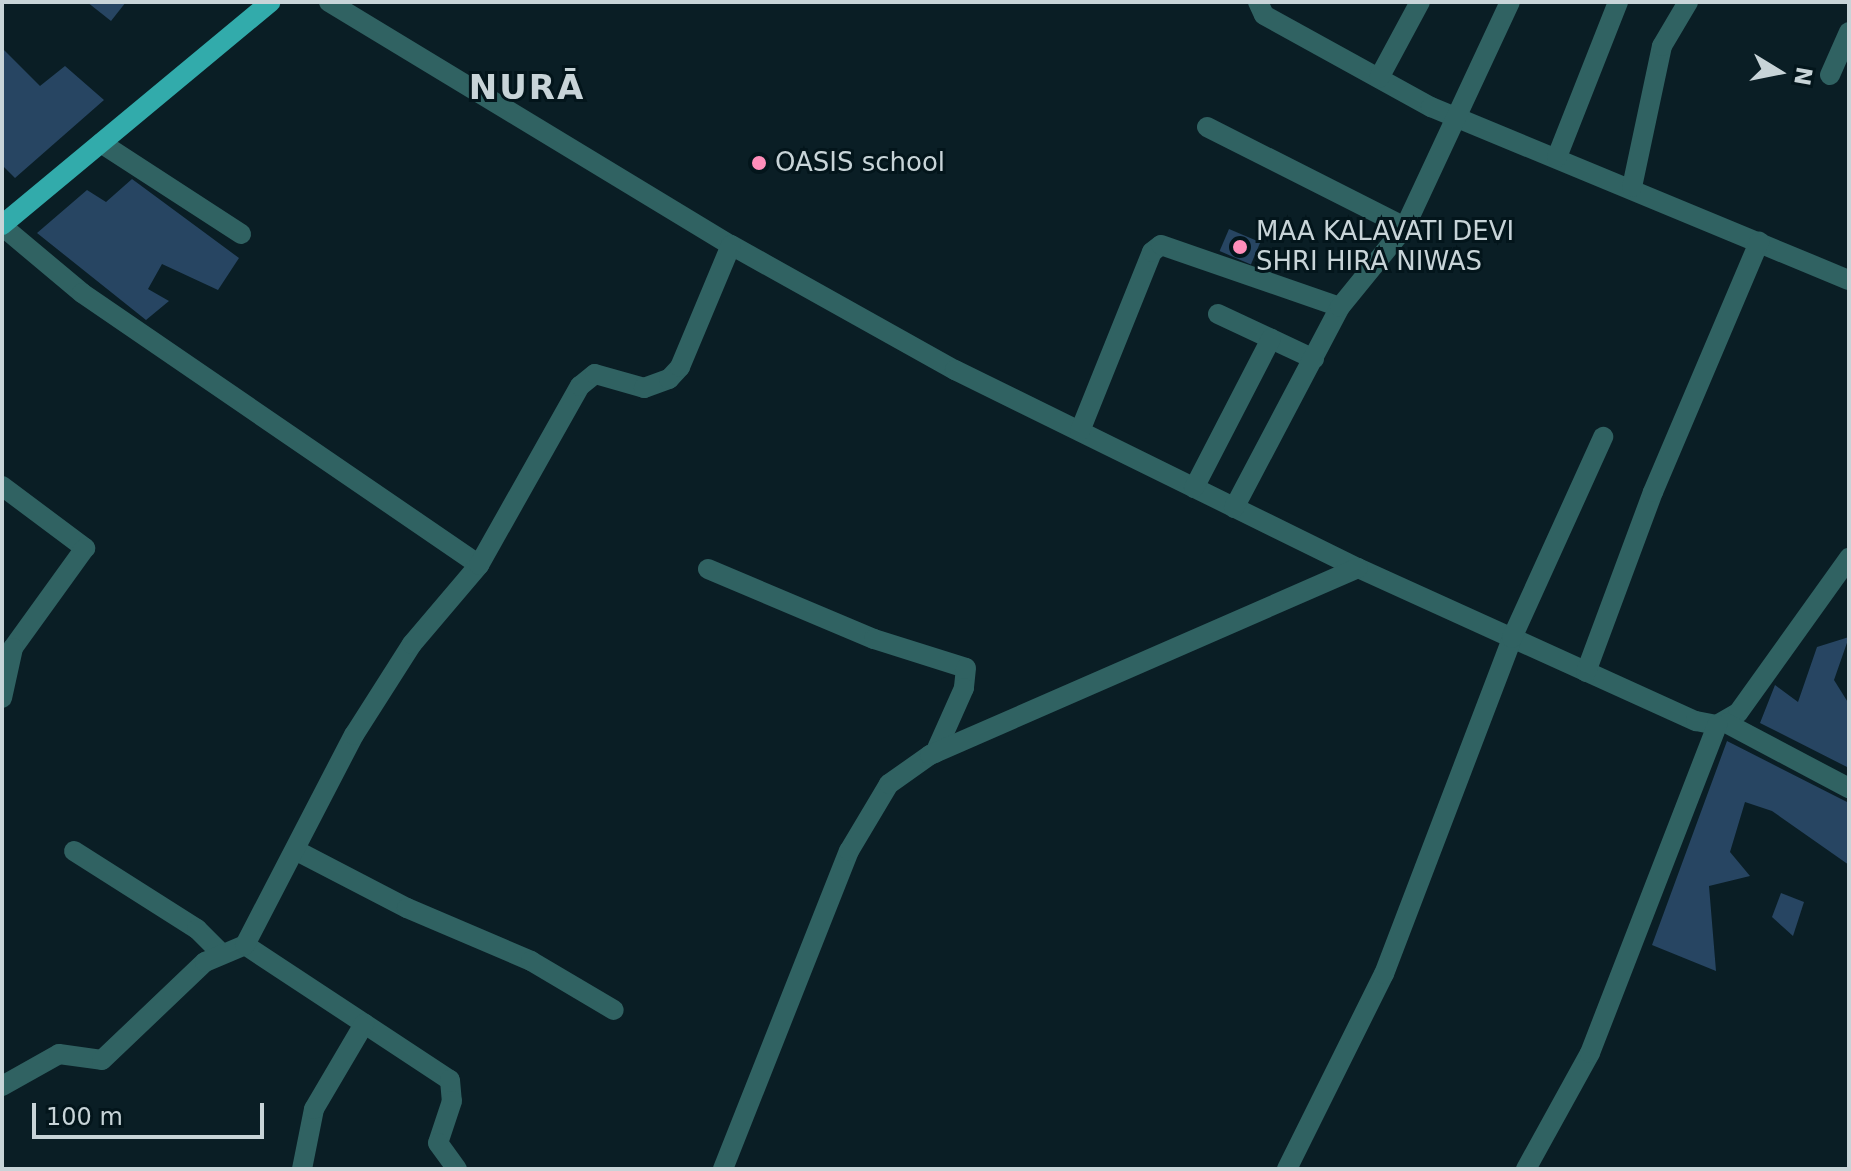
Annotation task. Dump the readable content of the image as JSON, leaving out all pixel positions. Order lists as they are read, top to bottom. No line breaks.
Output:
{"districts":["NURĀ"],"places":["OASIS school","MAA KALAVATI DEVI SHRI HIRA NIWAS"],"scale_bar":"100 m","north":"right"}
